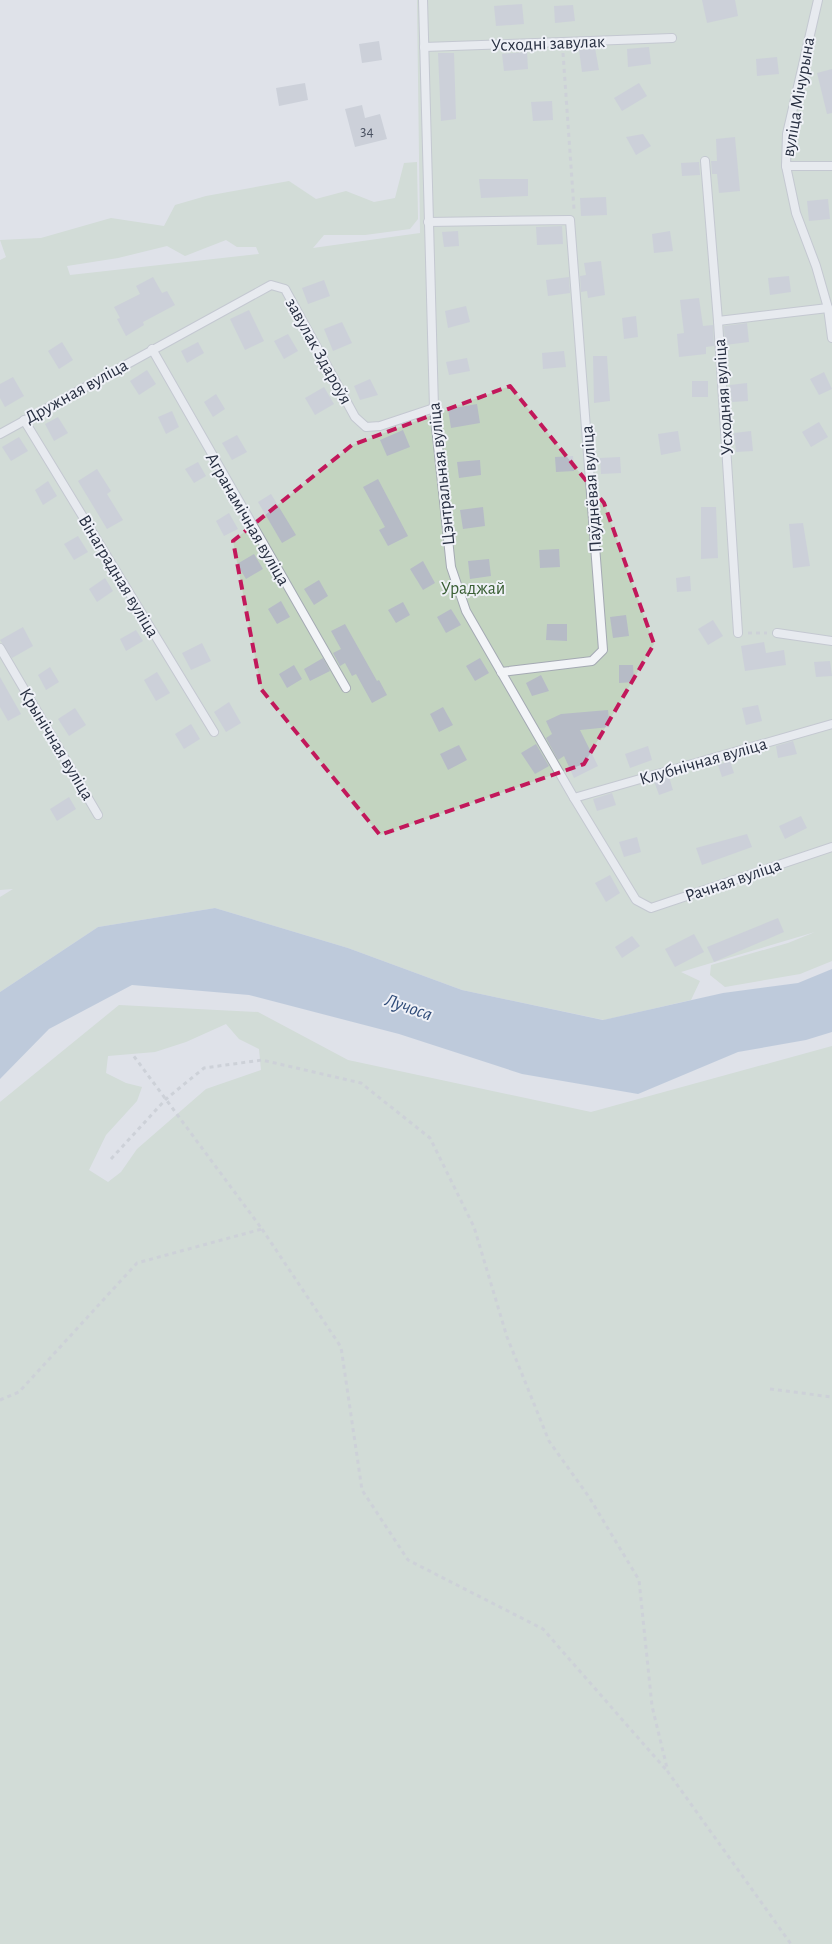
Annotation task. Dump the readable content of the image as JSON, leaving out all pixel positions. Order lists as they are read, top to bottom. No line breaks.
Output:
{"streets":{"lane":["Усходні завулак","вуліца Мічурына","завулак Здароўя","Дружная вуліца","Усходняя вуліца","Цэнтральная вуліца","Паўднёвая вуліца","Агранамічная вуліца","Вінаградная вуліца","Крынічная вуліца","Клубнічная вуліца","Рачная вуліца"]},"crossings":[["Усходні завулак","Цэнтральная вуліца"],["завулак Здароўя","Дружная вуліца"],["завулак Здароўя","Цэнтральная вуліца"],["завулак Здароўя","Агранамічная вуліца"],["Дружная вуліца","Агранамічная вуліца"],["Дружная вуліца","Вінаградная вуліца"],["Цэнтральная вуліца","Паўднёвая вуліца"],["Цэнтральная вуліца","Клубнічная вуліца"],["Цэнтральная вуліца","Рачная вуліца"]],"water":["Лучоса"],"parks":["Ураджай"],"house_numbers":["34"]}
